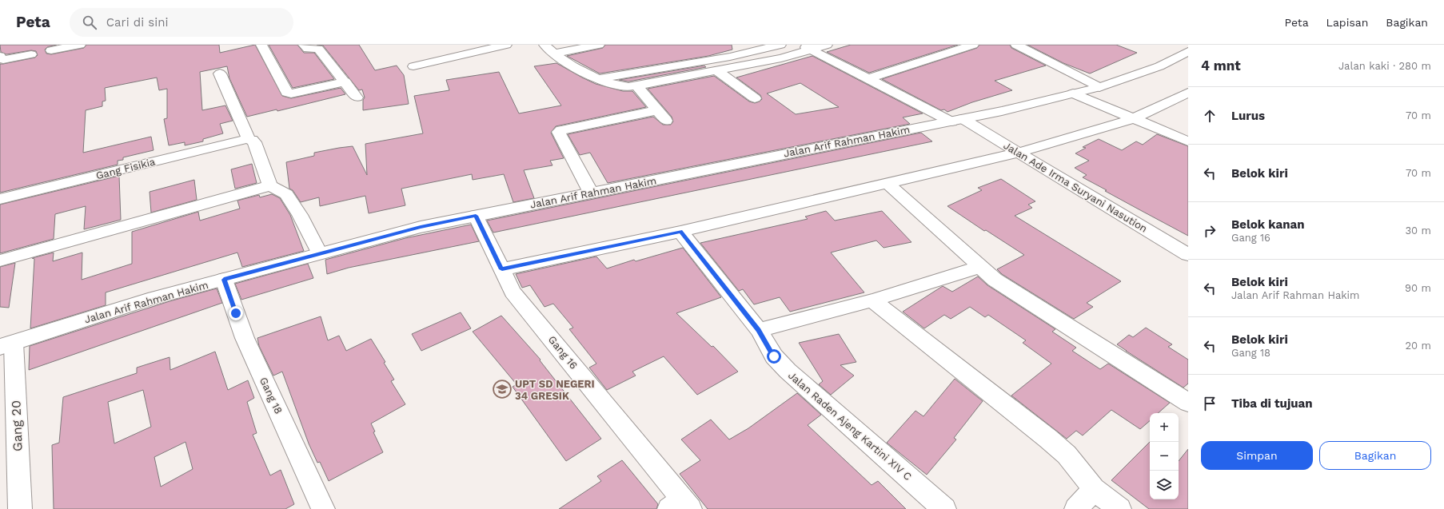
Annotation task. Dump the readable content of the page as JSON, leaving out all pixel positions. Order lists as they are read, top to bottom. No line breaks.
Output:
{"streets":{"street":["Jalan Arif Rahman Hakim","Gang Fisikia","Jalan Ade Irma Suryani Nasution","Gang 16","Gang 18","Gang 20","Jalan Raden Ajeng Kartini XIV C"]},"crossings":[["Jalan Arif Rahman Hakim","Jalan Ade Irma Suryani Nasution"],["Jalan Arif Rahman Hakim","Gang 16"],["Jalan Arif Rahman Hakim","Gang 18"],["Jalan Arif Rahman Hakim","Gang 20"]],"places":{"school or university":["UPT SD NEGERI 34 GRESIK"]},"page":{"header":"Peta","search":"Cari di sini","nav":["Peta","Lapisan","Bagikan"],"heading":["4 mnt","Jalan kaki · 280 m"],"list":[["Lurus","70 m"],["Belok kiri","70 m"],["Belok kanan","Gang 16","30 m"],["Belok kiri","Jalan Arif Rahman Hakim","90 m"],["Belok kiri","Gang 18","20 m"],"Tiba di tujuan"],"map_buttons":["+","−"],"buttons":["Simpan","Bagikan"]}}
